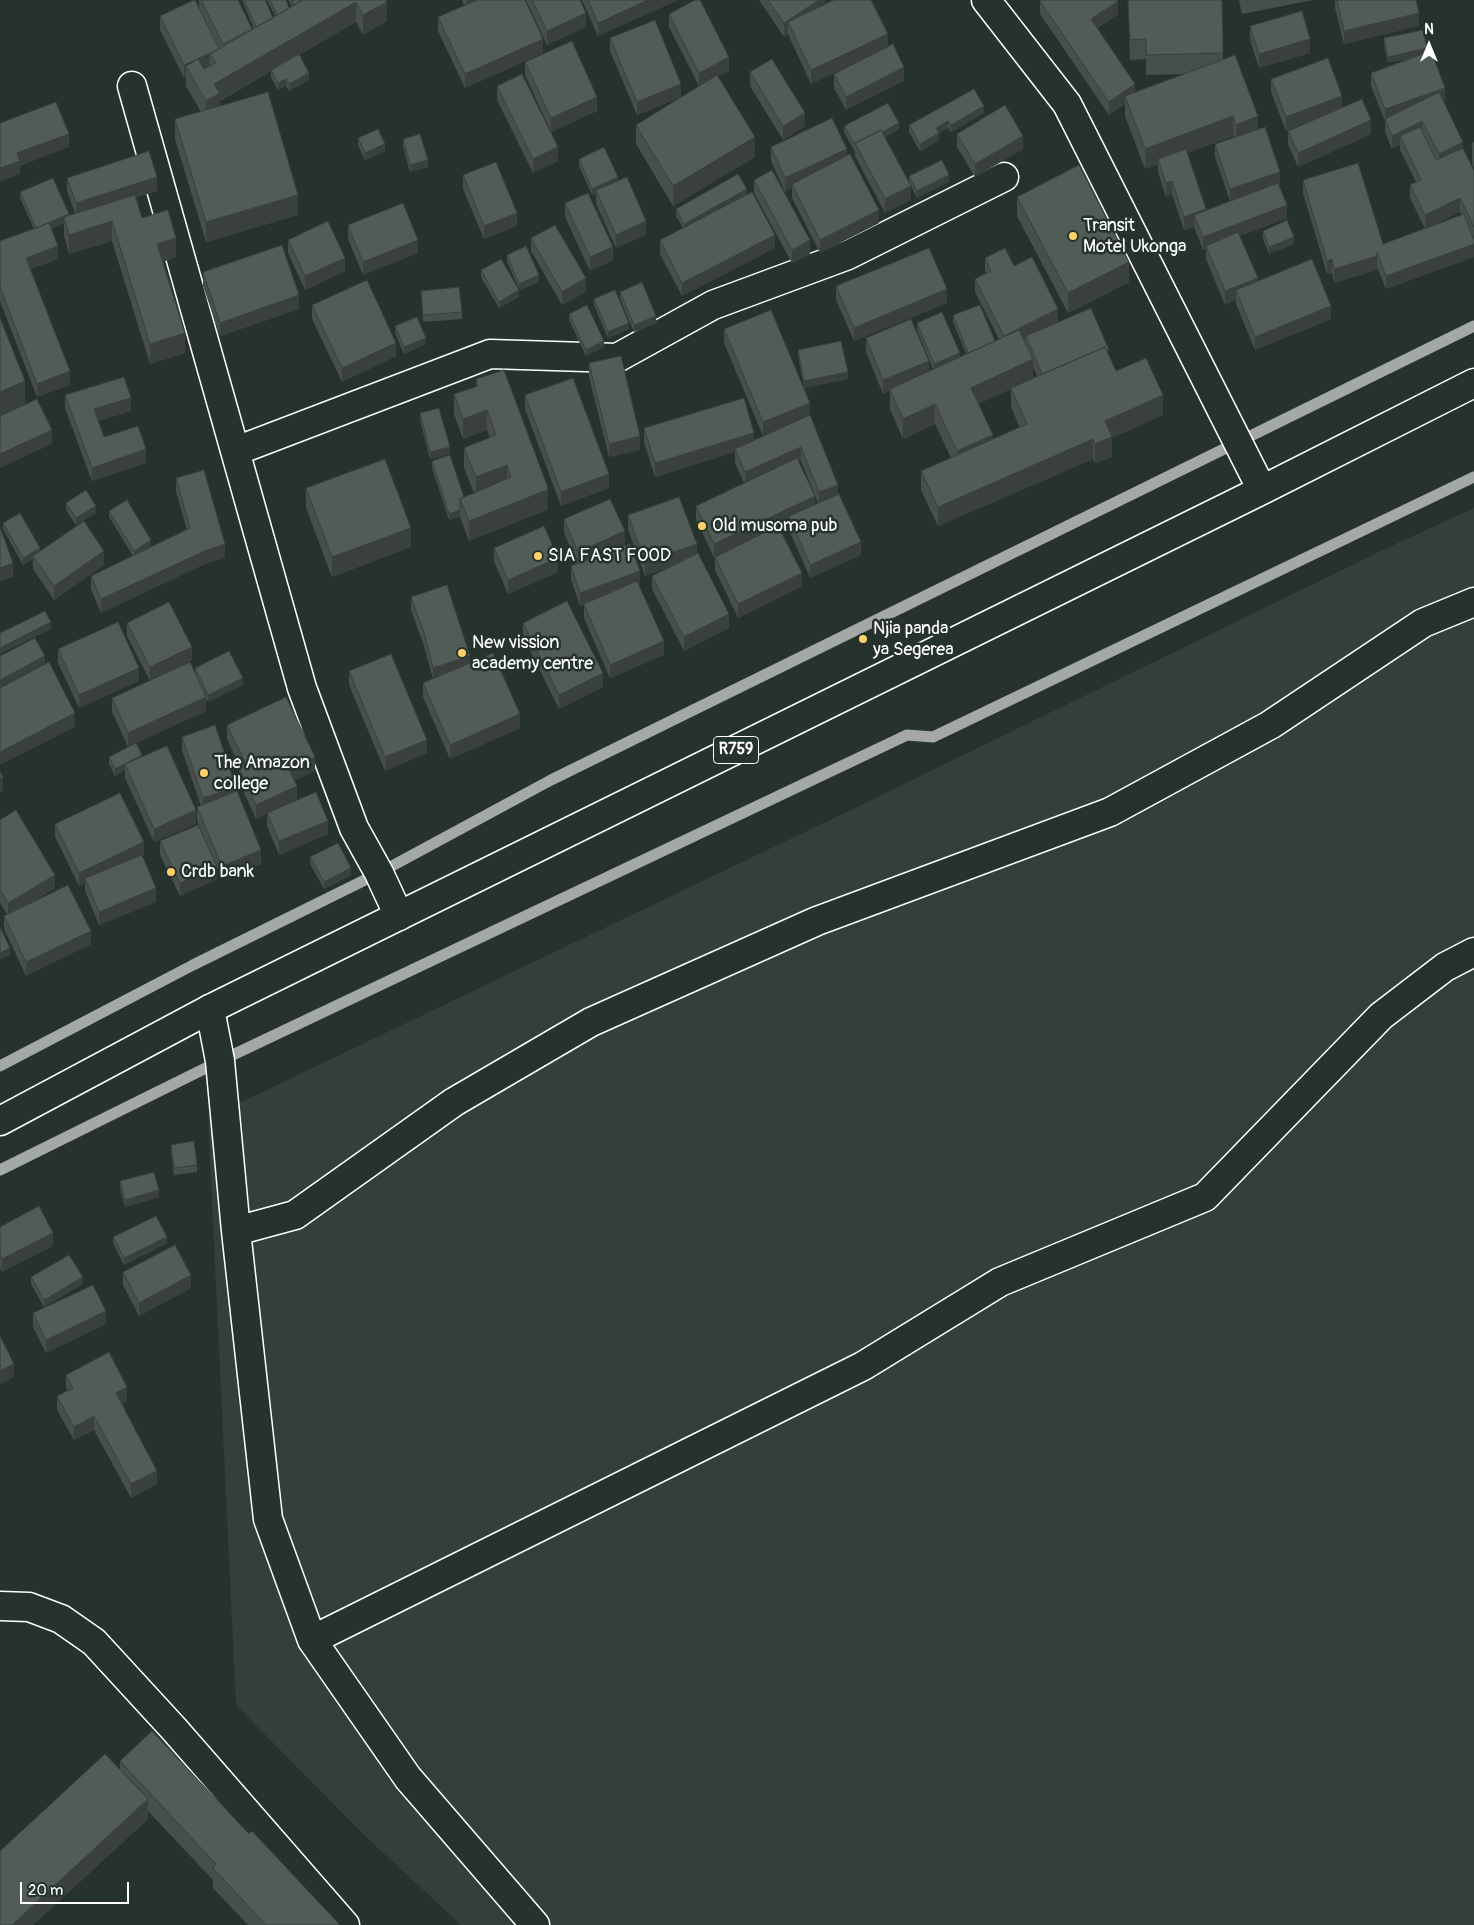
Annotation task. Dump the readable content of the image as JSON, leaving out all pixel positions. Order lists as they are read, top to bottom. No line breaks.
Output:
{"streets":{"main road":["R759"]},"places":["Transit Motel Ukonga","Old musoma pub","SIA FAST FOOD","Njia panda ya Segerea","New vission academy centre","The Amazon college","Crdb bank"],"scale_bar":"20 m","north":"top"}
